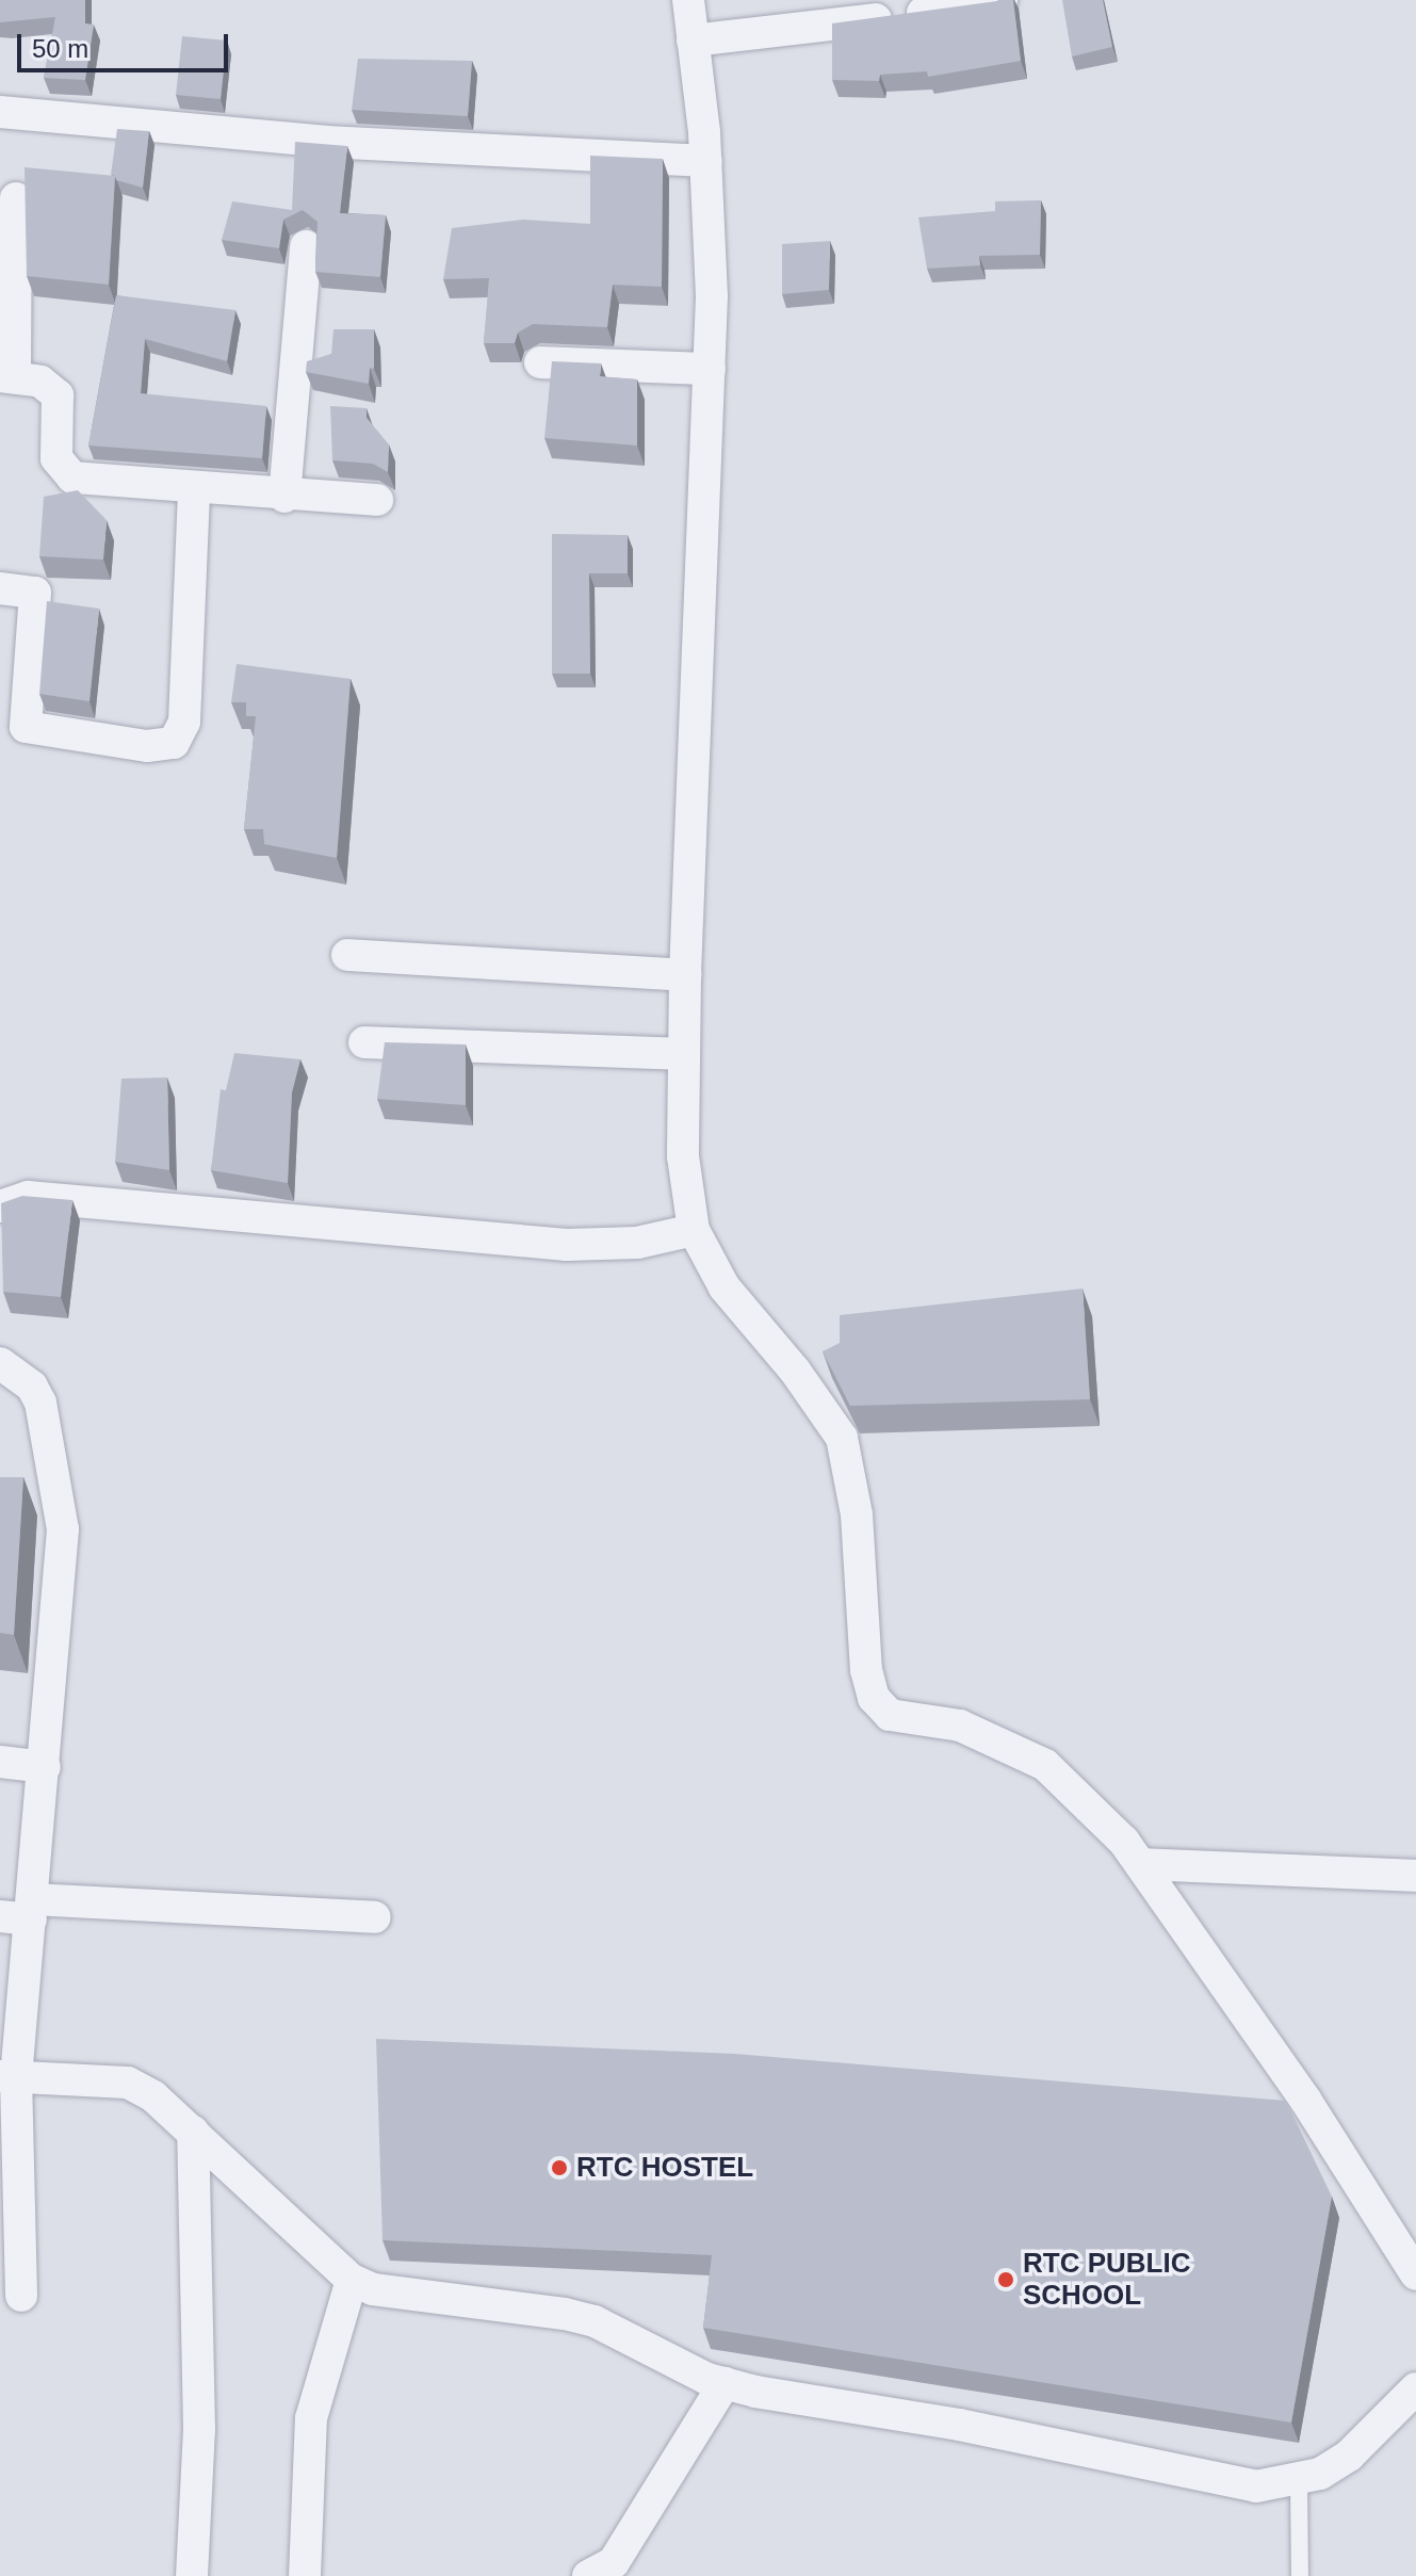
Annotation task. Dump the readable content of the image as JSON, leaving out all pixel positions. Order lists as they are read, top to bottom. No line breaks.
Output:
{"places":["RTC HOSTEL","RTC PUBLIC SCHOOL"],"scale_bar":"50 m"}
